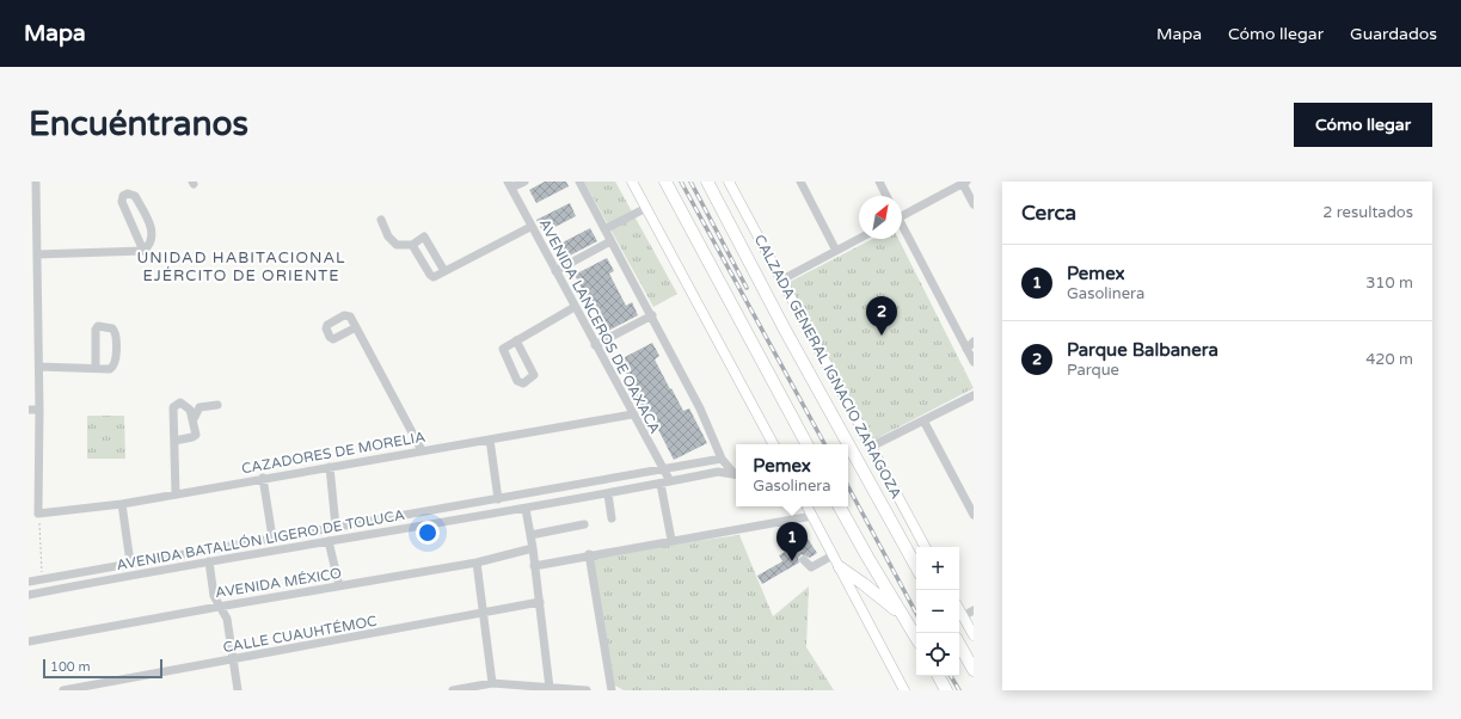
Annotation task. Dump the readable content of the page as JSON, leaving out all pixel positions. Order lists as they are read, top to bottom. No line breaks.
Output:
{"streets":{"highway":["CALZADA GENERAL IGNACIO ZARAGOZA"],"street":["AVENIDA LANCEROS DE OAXACA","CAZADORES DE MORELIA","AVENIDA BATALLÓN LIGERO DE TOLUCA","AVENIDA MÉXICO","CALLE CUAUHTÉMOC"]},"crossings":[["AVENIDA LANCEROS DE OAXACA","CAZADORES DE MORELIA"],["AVENIDA LANCEROS DE OAXACA","AVENIDA BATALLÓN LIGERO DE TOLUCA"]],"districts":["UNIDAD HABITACIONAL EJÉRCITO DE ORIENTE"],"scale_bar":"100 m","north":"top right","page":{"header":"Mapa","nav":["Mapa","Cómo llegar","Guardados"],"buttons":"Cómo llegar","title":"Encuéntranos","heading":["Cerca","2 resultados"],"list":[{"mark":"1","name":"Pemex","note":"Gasolinera","value":"310 m"},{"mark":"2","name":"Parque Balbanera","note":"Parque","value":"420 m"}],"pins":["2","1"],"popup":["Pemex","Gasolinera"],"map_buttons":["+","−"],"scale":"100 m"}}
